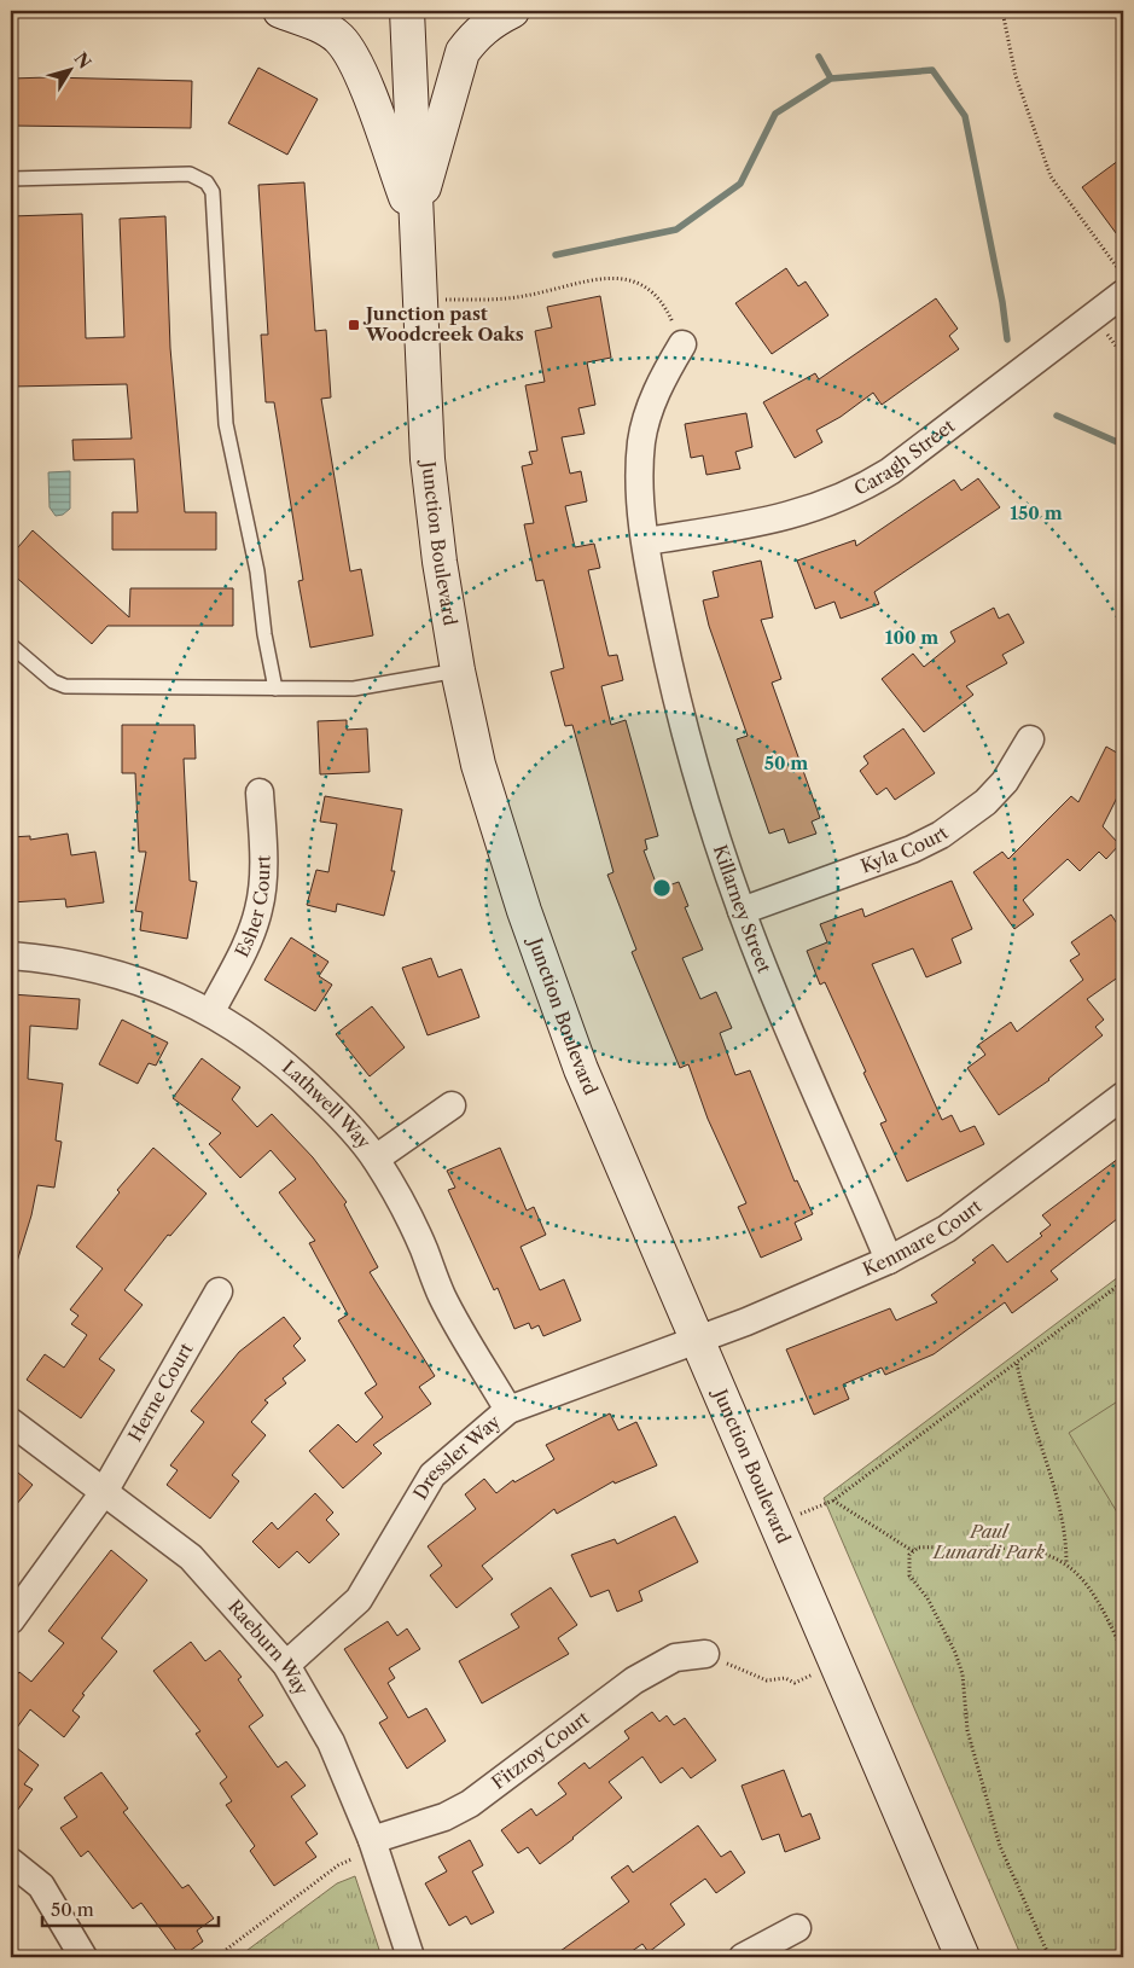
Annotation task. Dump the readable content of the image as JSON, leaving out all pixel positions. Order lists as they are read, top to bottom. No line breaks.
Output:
{"streets":{"main road":["Junction Boulevard"],"street":["Caragh Street","Kyla Court","Esher Court","Killarney Street","Lathwell Way","Kenmare Court","Herne Court","Dressler Way","Raeburn Way","Fitzroy Court"]},"crossings":[["Caragh Street","Killarney Street"],["Junction Boulevard","Kenmare Court"],["Junction Boulevard","Dressler Way"],["Kyla Court","Killarney Street"],["Esher Court","Lathwell Way"],["Killarney Street","Kenmare Court"],["Lathwell Way","Dressler Way"],["Kenmare Court","Dressler Way"],["Herne Court","Raeburn Way"],["Dressler Way","Raeburn Way"],["Raeburn Way","Fitzroy Court"]],"parks":["Paul Lunardi Park"],"places":{"transit":["Junction past Woodcreek Oaks"]},"scale_bar":"50 m","north":"top right","rings":["150 m","100 m","50 m"]}
